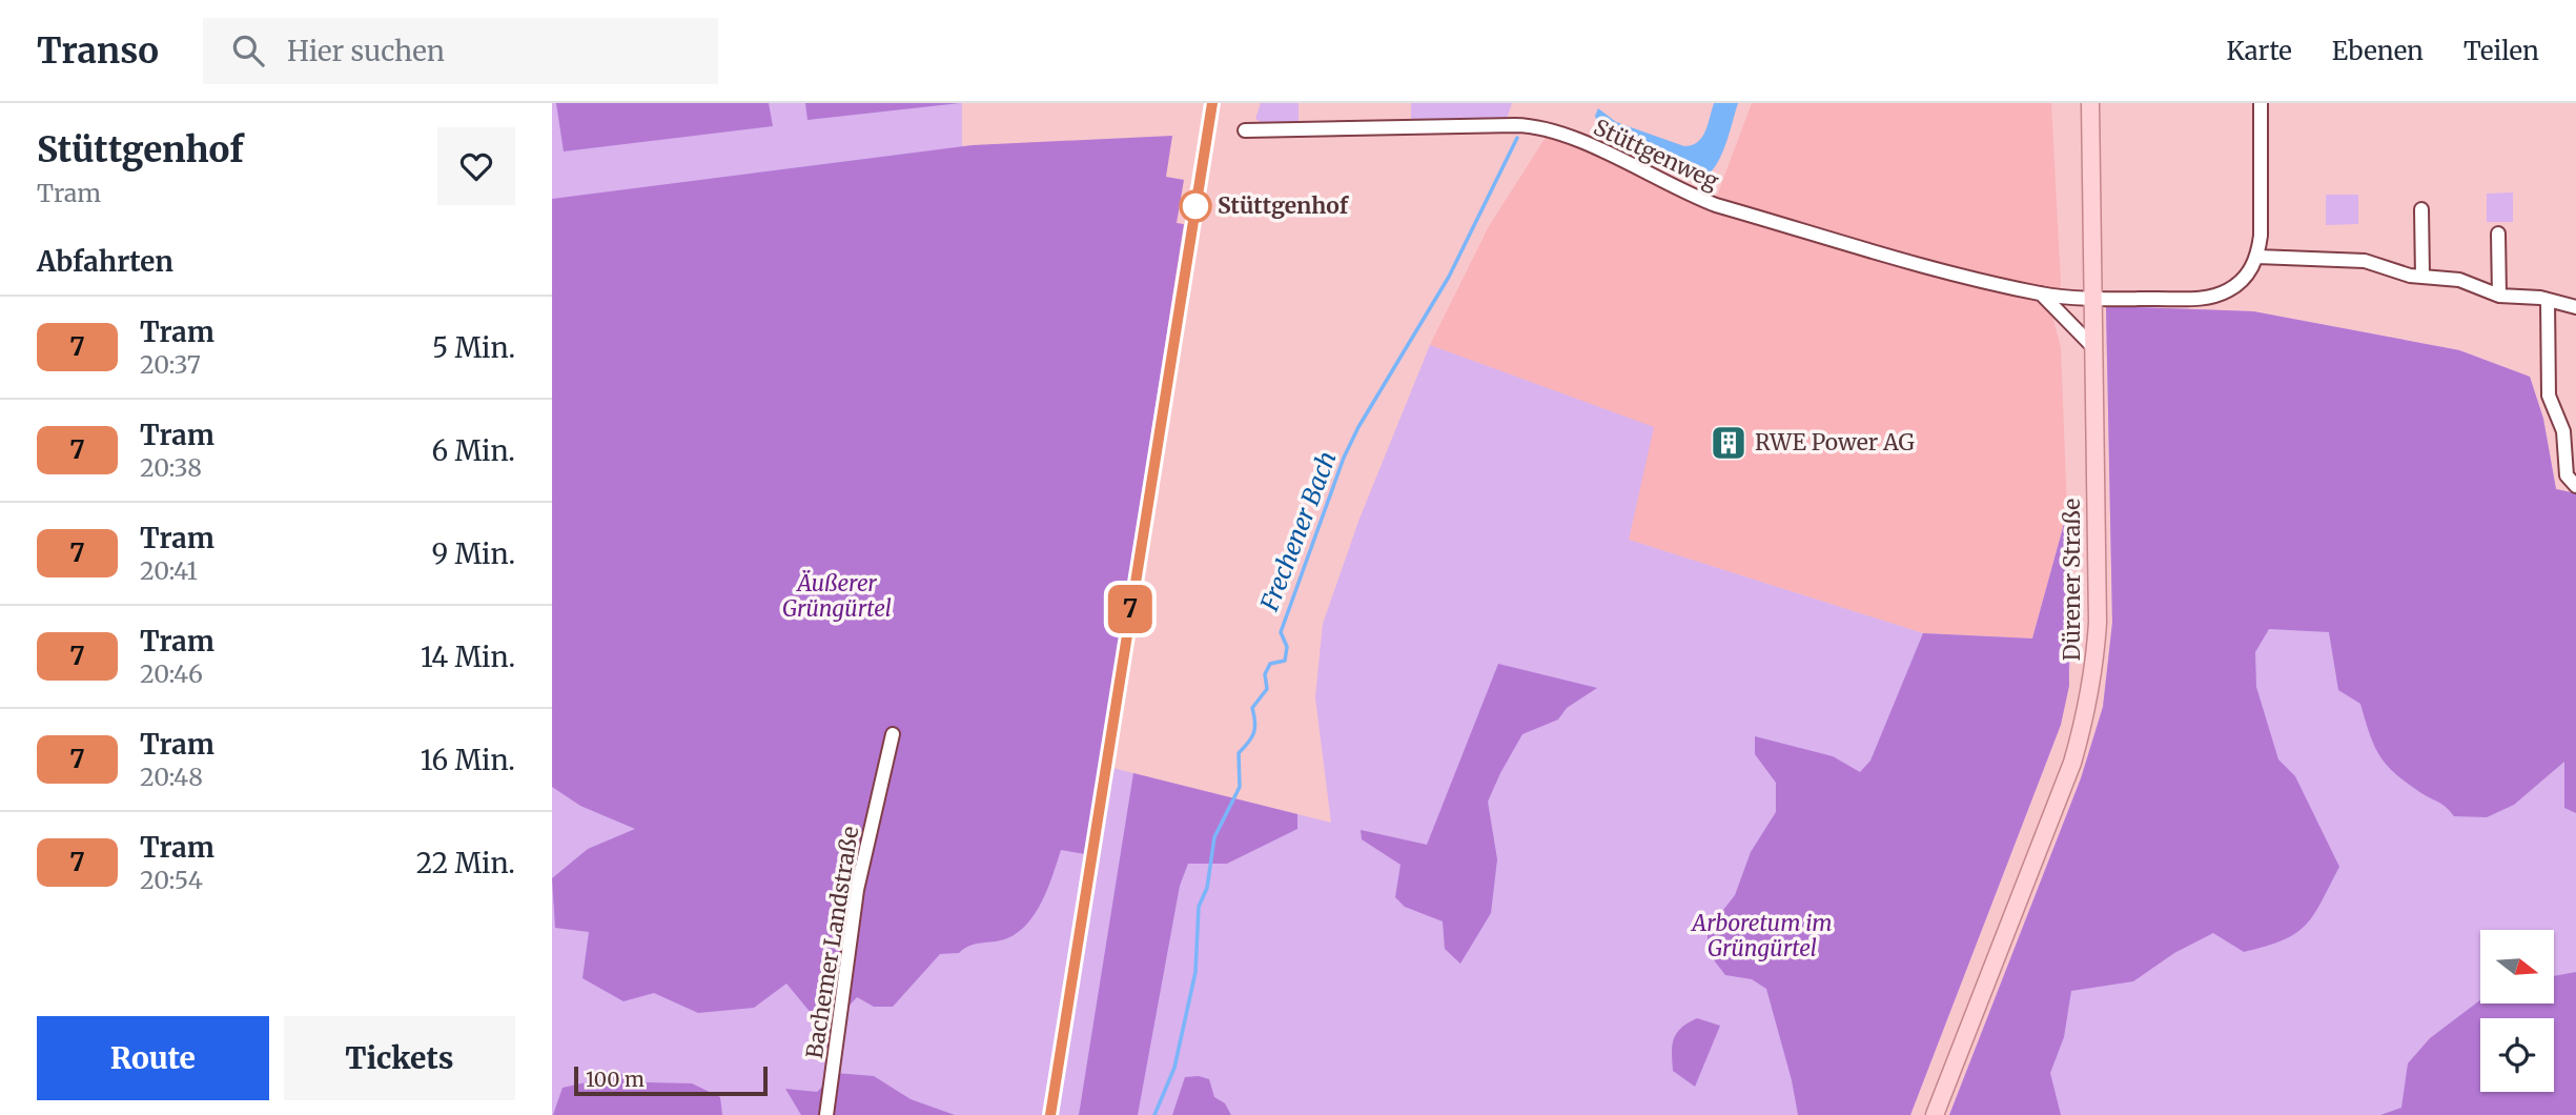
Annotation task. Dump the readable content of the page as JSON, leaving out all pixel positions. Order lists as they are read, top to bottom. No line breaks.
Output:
{"streets":{"main road":["Dürener Straße"],"street":["Stüttgenweg","Bachemer Landstraße"]},"crossings":[["Stüttgenweg","Dürener Straße"]],"water":["Frechener Bach"],"parks":["Äußerer Grüngürtel","Arboretum im Grüngürtel"],"places":{"other":["Stüttgenhof"],"building":["RWE Power AG"]},"lines":["tram line 7"],"scale_bar":"100 m","north":"right","page":{"header":"Transo","search":"Hier suchen","nav":["Karte","Ebenen","Teilen"],"heading":[["Stüttgenhof","Tram"],"Abfahrten"],"on_map":"7","list":[{"mark":"7","name":"Tram","note":"20:37","value":"5 Min."},{"mark":"7","name":"Tram","note":"20:38","value":"6 Min."},{"mark":"7","name":"Tram","note":"20:41","value":"9 Min."},{"mark":"7","name":"Tram","note":"20:46","value":"14 Min."},{"mark":"7","name":"Tram","note":"20:48","value":"16 Min."},{"mark":"7","name":"Tram","note":"20:54","value":"22 Min."}],"buttons":["Route","Tickets"],"scale":"100 m"}}
